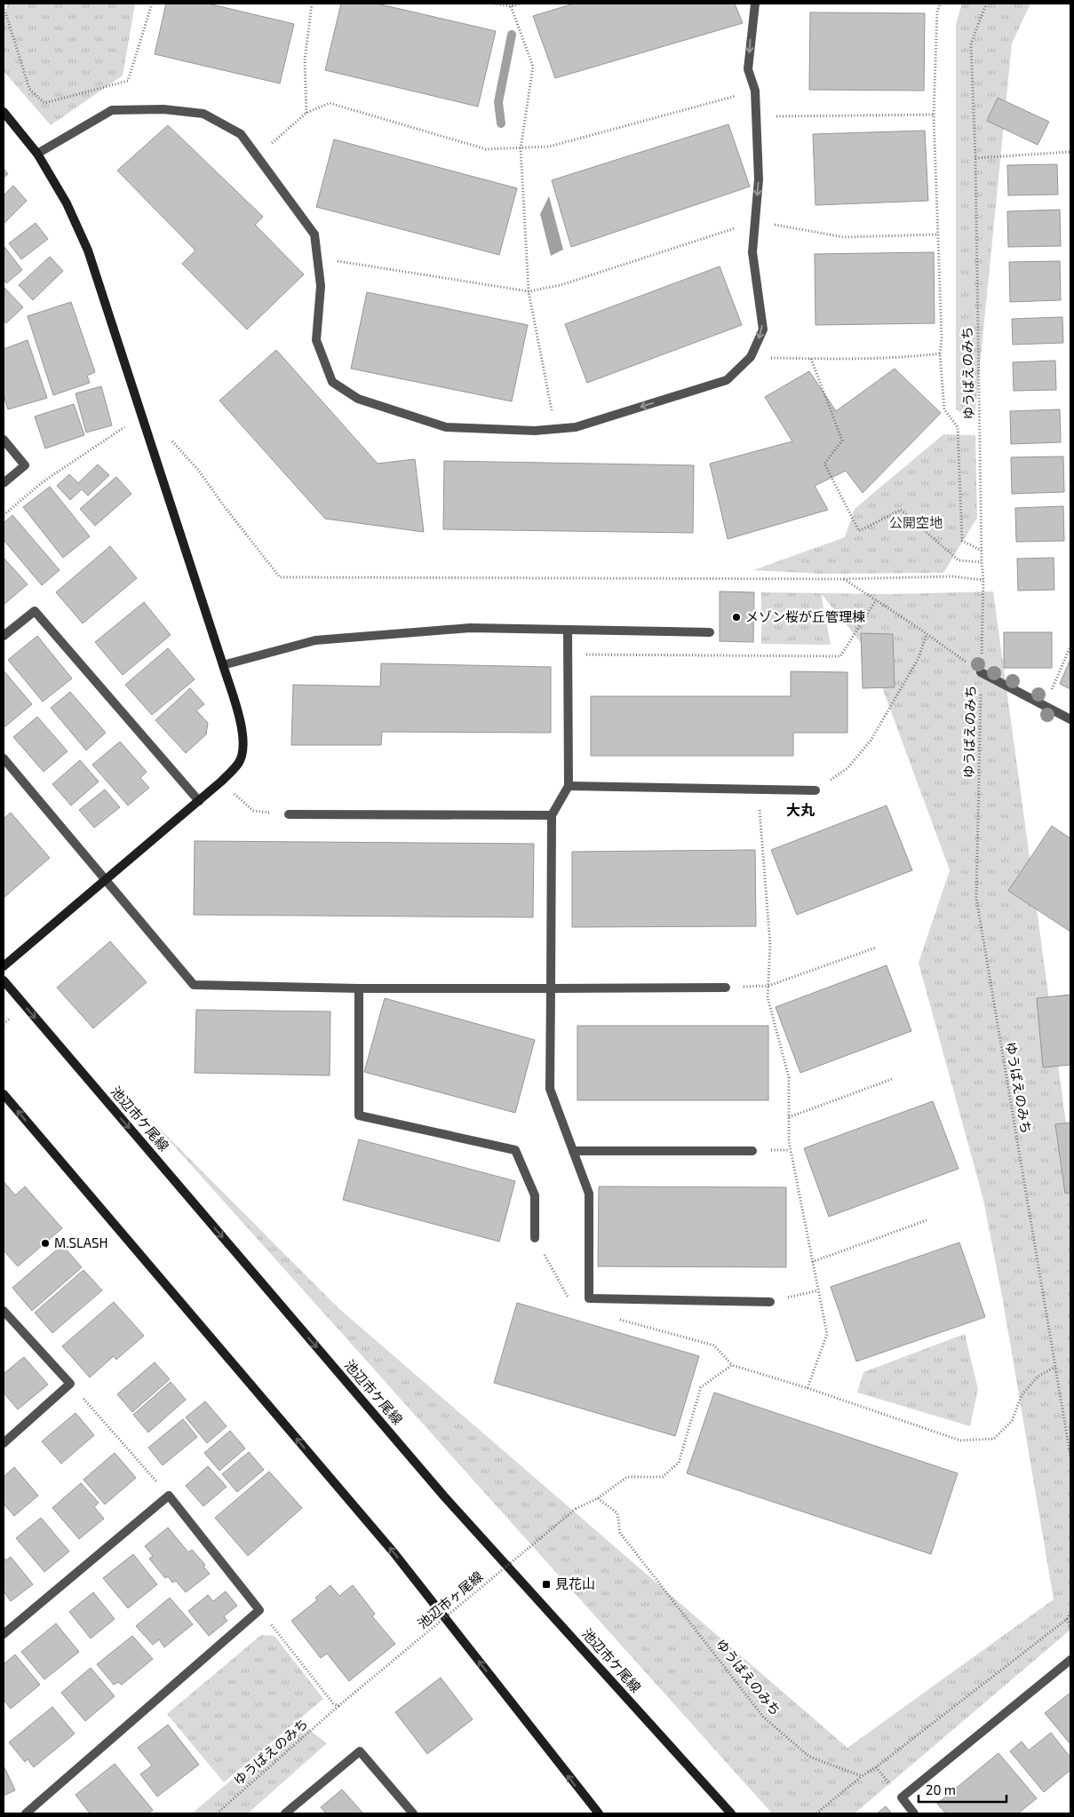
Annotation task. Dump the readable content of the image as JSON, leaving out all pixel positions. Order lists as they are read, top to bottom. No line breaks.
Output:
{"streets":{"street":["池辺市ケ尾線"],"path":["ゆうばえのみち","池辺市ヶ尾線"]},"crossings":[["ゆうばえのみち","池辺市ヶ尾線"]],"districts":["大丸"],"parks":["公開空地"],"places":{"other":["メゾン桜が丘管理棟","M.SLASH"],"transit":["見花山"]},"scale_bar":"20 m"}
